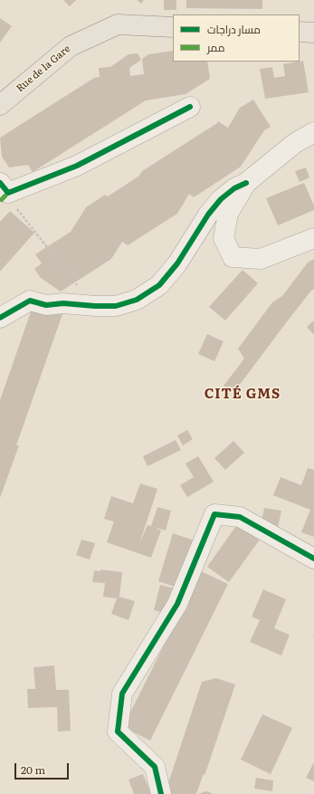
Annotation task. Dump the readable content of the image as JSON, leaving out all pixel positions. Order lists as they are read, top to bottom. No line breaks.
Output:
{"streets":{"main road":["Rue de la Gare"]},"districts":["CITÉ GMS"],"legend":["مسار دراجات","ممر"],"scale_bar":"20 m"}
